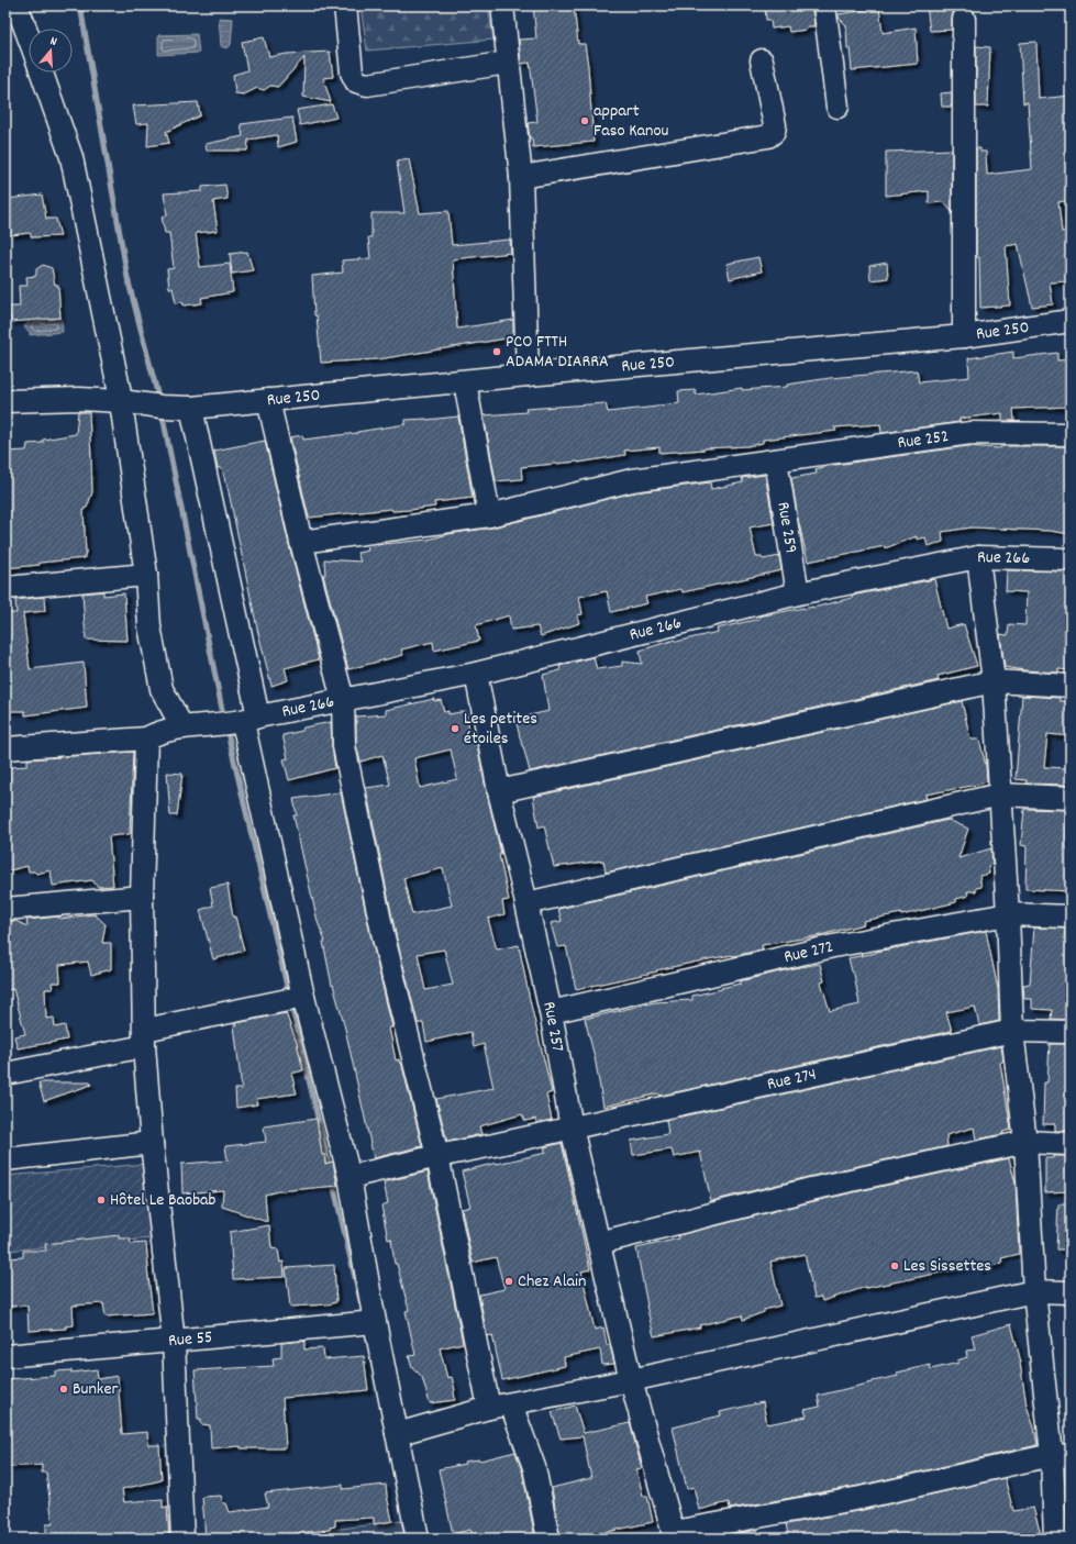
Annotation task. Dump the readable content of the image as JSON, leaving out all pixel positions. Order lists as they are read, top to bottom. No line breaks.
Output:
{"streets":{"street":["Rue 250","Rue 252","Rue 259","Rue 266","Rue 272","Rue 257","Rue 274","Rue 55"]},"crossings":[["Rue 252","Rue 259"],["Rue 259","Rue 266"],["Rue 266","Rue 257"],["Rue 272","Rue 257"],["Rue 257","Rue 274"]],"places":["appart Faso Kanou","PCO FTTH ADAMA DIARRA","Les petites étoiles","Hôtel Le Baobab","Les Sissettes","Chez Alain","Bunker"],"north":"top"}
